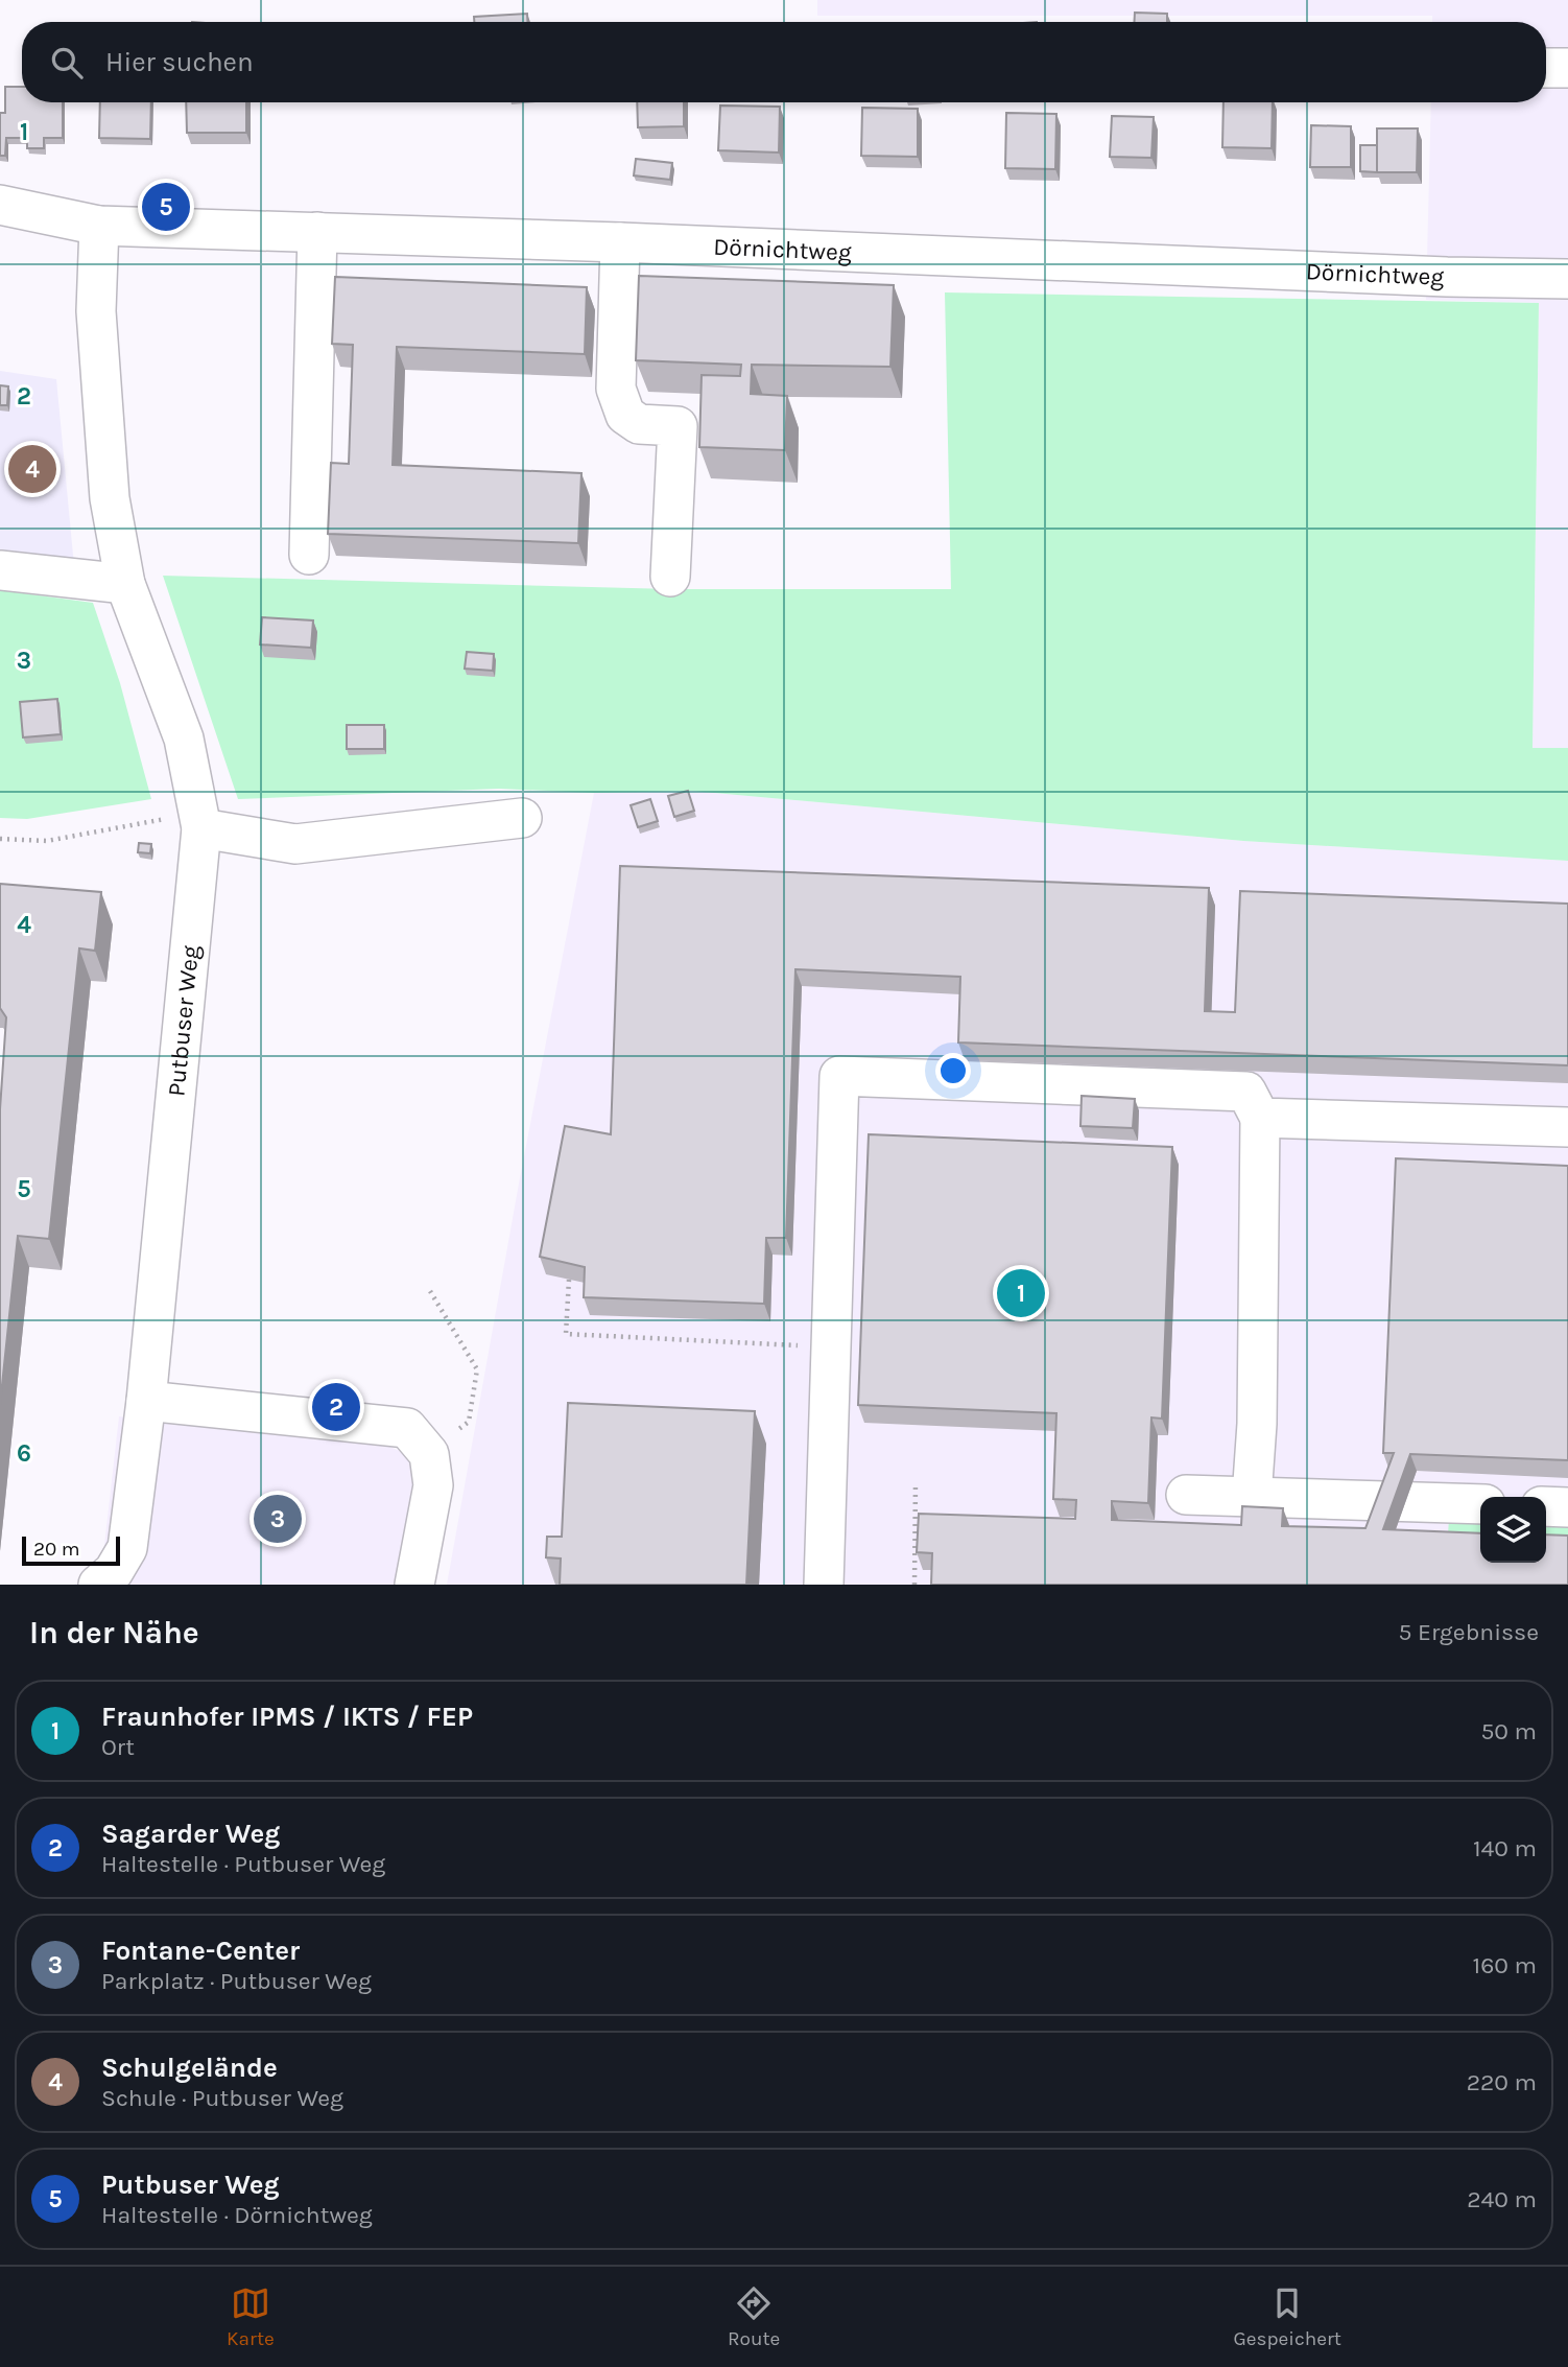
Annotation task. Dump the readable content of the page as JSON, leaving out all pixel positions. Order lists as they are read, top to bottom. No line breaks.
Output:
{"streets":{"street":["Dörnichtweg","Putbuser Weg"]},"crossings":[["Dörnichtweg","Putbuser Weg"]],"scale_bar":"20 m","page":{"search":"Hier suchen","pins":["5","4","1","2","3"],"scale":"20 m","heading":["In der Nähe","5 Ergebnisse"],"list":[{"mark":"1","name":"Fraunhofer IPMS / IKTS / FEP","note":"Ort","value":"50 m"},{"mark":"2","name":"Sagarder Weg","note":"Haltestelle · Putbuser Weg","value":"140 m"},{"mark":"3","name":"Fontane-Center","note":"Parkplatz · Putbuser Weg","value":"160 m"},{"mark":"4","name":"Schulgelände","note":"Schule · Putbuser Weg","value":"220 m"},{"mark":"5","name":"Putbuser Weg","note":"Haltestelle · Dörnichtweg","value":"240 m"}],"nav":["Karte","Route","Gespeichert"]},"grid":{"rows":["1","2","3","4","5","6"]}}
